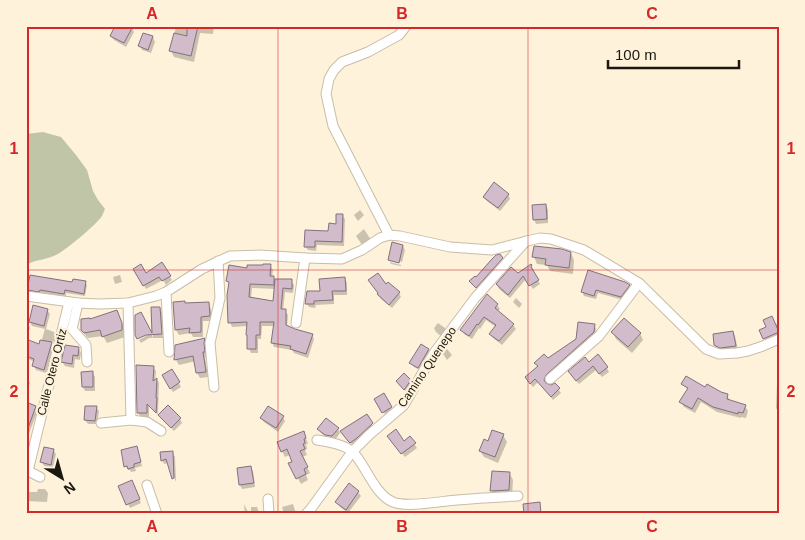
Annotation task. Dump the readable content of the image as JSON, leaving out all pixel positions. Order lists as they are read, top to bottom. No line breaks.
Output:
{"streets":{"street":["Camino Quenepo","Calle Otero Ortiz"]},"scale_bar":"100 m","north":"bottom right","grid":{"columns":["A","B","C"],"rows":["1","2"]}}
